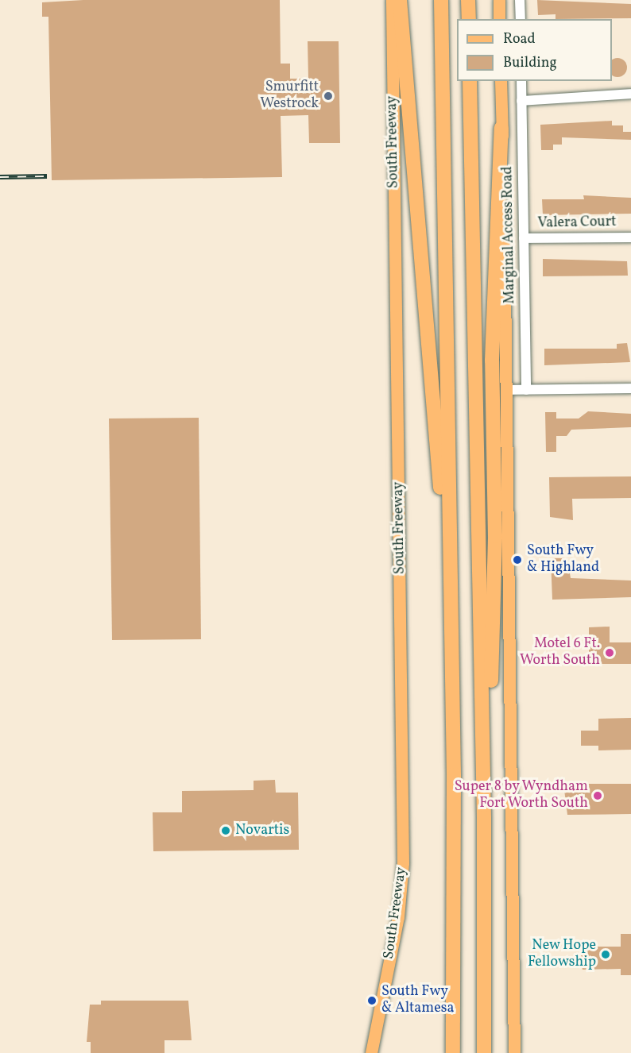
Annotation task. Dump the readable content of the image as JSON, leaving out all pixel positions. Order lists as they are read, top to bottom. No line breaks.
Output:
{"streets":{"main road":["South Freeway"],"street":["Valera Court","Marginal Access Road"]},"crossings":[["Valera Court","Marginal Access Road"]],"places":["Smurfitt Westrock","South Fwy & Highland","Motel 6 Ft. Worth South","Super 8 by Wyndham Fort Worth South","Novartis","New Hope Fellowship","South Fwy & Altamesa"],"legend":["Road","Building"]}
